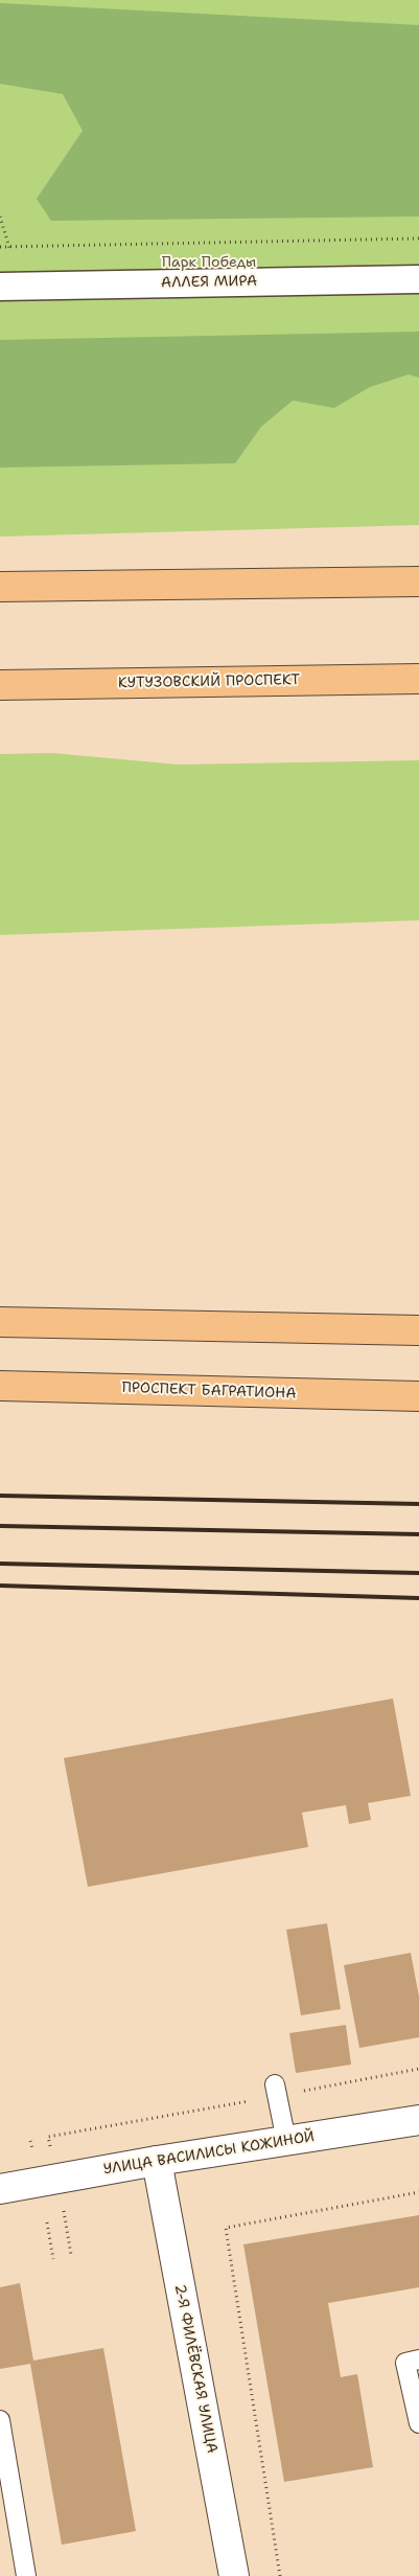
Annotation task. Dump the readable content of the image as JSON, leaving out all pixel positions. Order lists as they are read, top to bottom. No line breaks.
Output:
{"streets":{"main road":["КУТУЗОВСКИЙ ПРОСПЕКТ","ПРОСПЕКТ БАГРАТИОНА"],"street":["АЛЛЕЯ МИРА","УЛИЦА ВАСИЛИСЫ КОЖИНОЙ","2-Я ФИЛЁВСКАЯ УЛИЦА"]},"crossings":[["УЛИЦА ВАСИЛИСЫ КОЖИНОЙ","2-Я ФИЛЁВСКАЯ УЛИЦА"]],"parks":["Парк Победы"]}
